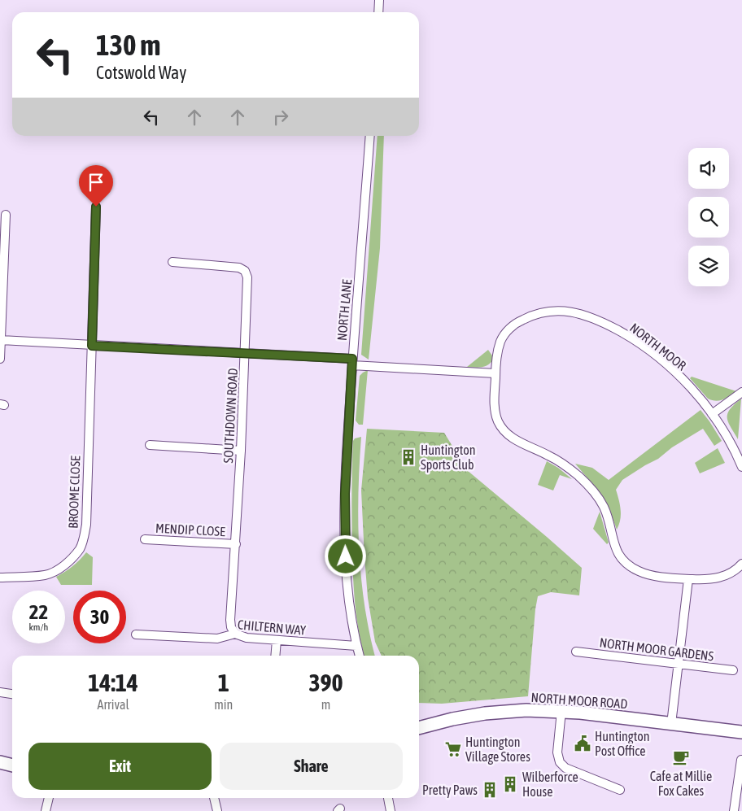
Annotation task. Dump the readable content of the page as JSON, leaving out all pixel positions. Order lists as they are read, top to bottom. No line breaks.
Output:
{"streets":{"street":["NORTH LANE","NORTH MOOR","SOUTHDOWN ROAD","BROOME CLOSE","MENDIP CLOSE","CHILTERN WAY","NORTH MOOR GARDENS","NORTH MOOR ROAD"]},"crossings":[["NORTH LANE","CHILTERN WAY"],["SOUTHDOWN ROAD","MENDIP CLOSE"],["SOUTHDOWN ROAD","CHILTERN WAY"]],"places":{"building":["Huntington Sports Club","Wilberforce House","Pretty Paws"],"public building":["Huntington Post Office"],"supermarket":["Huntington Village Stores"],"cafe":["Cafe at Millie Fox Cakes"]},"page":{"turn":["130 m","Cotswold Way"],"speed":"22 km/h","limit":"30","eta":["14:14","Arrival","1","min","390","m"],"buttons":["Exit","Share"]}}
